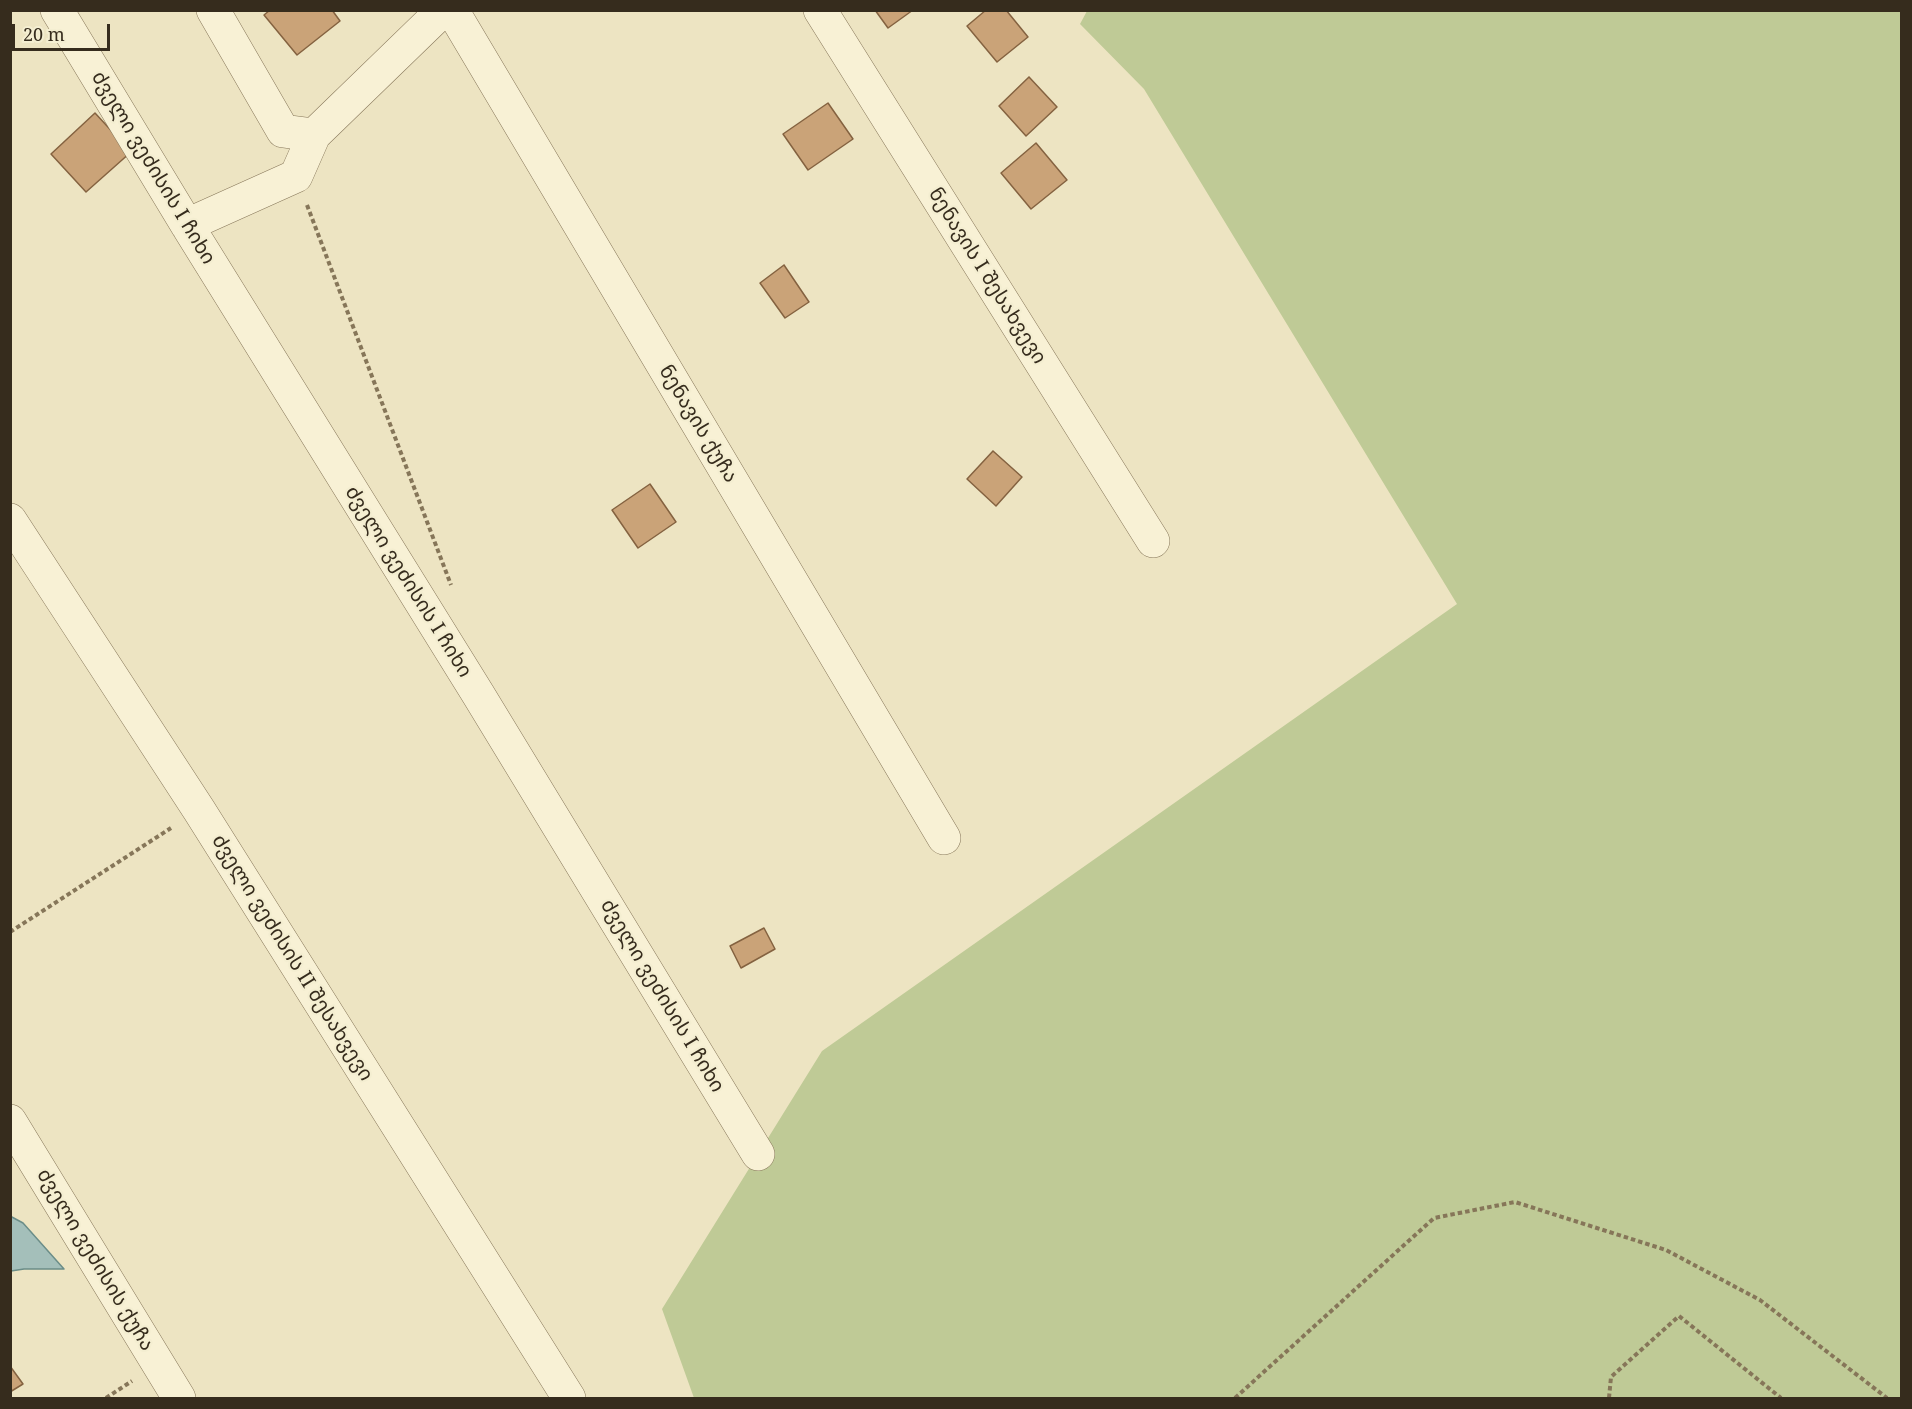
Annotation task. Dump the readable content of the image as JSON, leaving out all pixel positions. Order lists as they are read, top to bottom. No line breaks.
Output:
{"streets":{"street":["ძველი ვეძისის I ჩიხი","ნენავის I შესახვევი","ნენავის ქუჩა","ძველი ვეძისის II შესახვევი","ძველი ვეძისის ქუჩა"]},"scale_bar":"20 m"}
